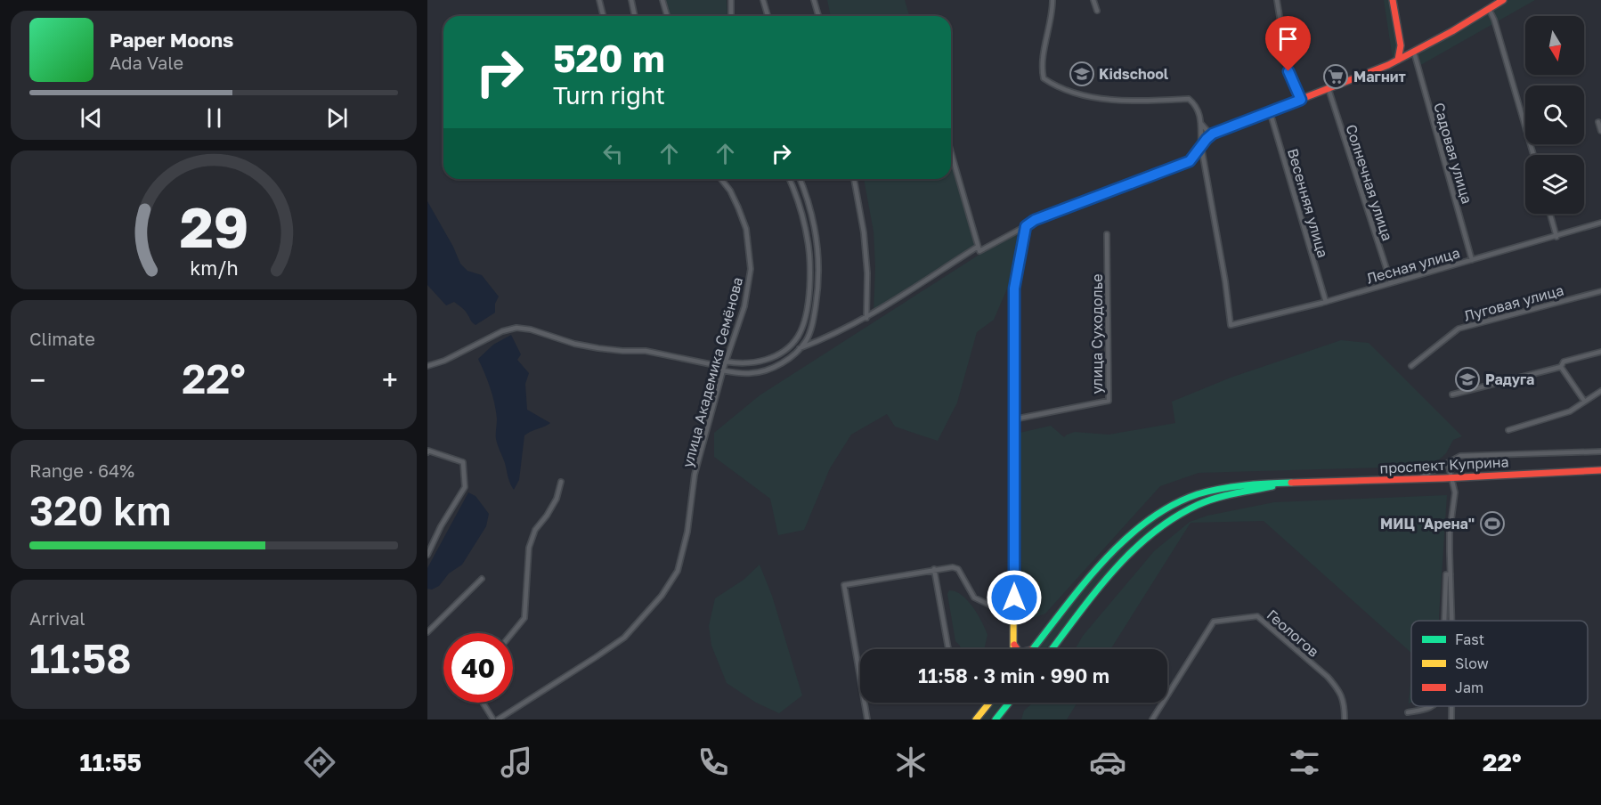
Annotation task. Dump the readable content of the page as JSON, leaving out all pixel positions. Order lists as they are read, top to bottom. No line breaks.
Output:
{"streets":{"street":["Садовая улица","Солнечная улица","Весенняя улица","Лесная улица","Луговая улица","улица Суходолье","улица Академика Семёнова","проспект Куприна","Геологов"]},"crossings":[["Садовая улица","Лесная улица"],["Солнечная улица","Лесная улица"],["Весенняя улица","Лесная улица"]],"places":{"school or university":["Kidschool","Радуга"],"supermarket":["Магнит"],"sports":["МИЦ \"Арена\""]},"legend":["Fast","Slow","Jam"],"north":"bottom","page":{"turn":["520 m","Turn right"],"song":["Paper Moons","Ada Vale"],"tile":["Climate",["Range · 64%","320 km"],["Arrival","11:58"]],"heat":["−","22°","+"],"limit":"40","trip":"11:58 · 3 min · 990 m","tabs":["11:55","22°"],"gauge":["29","km/h"]}}
